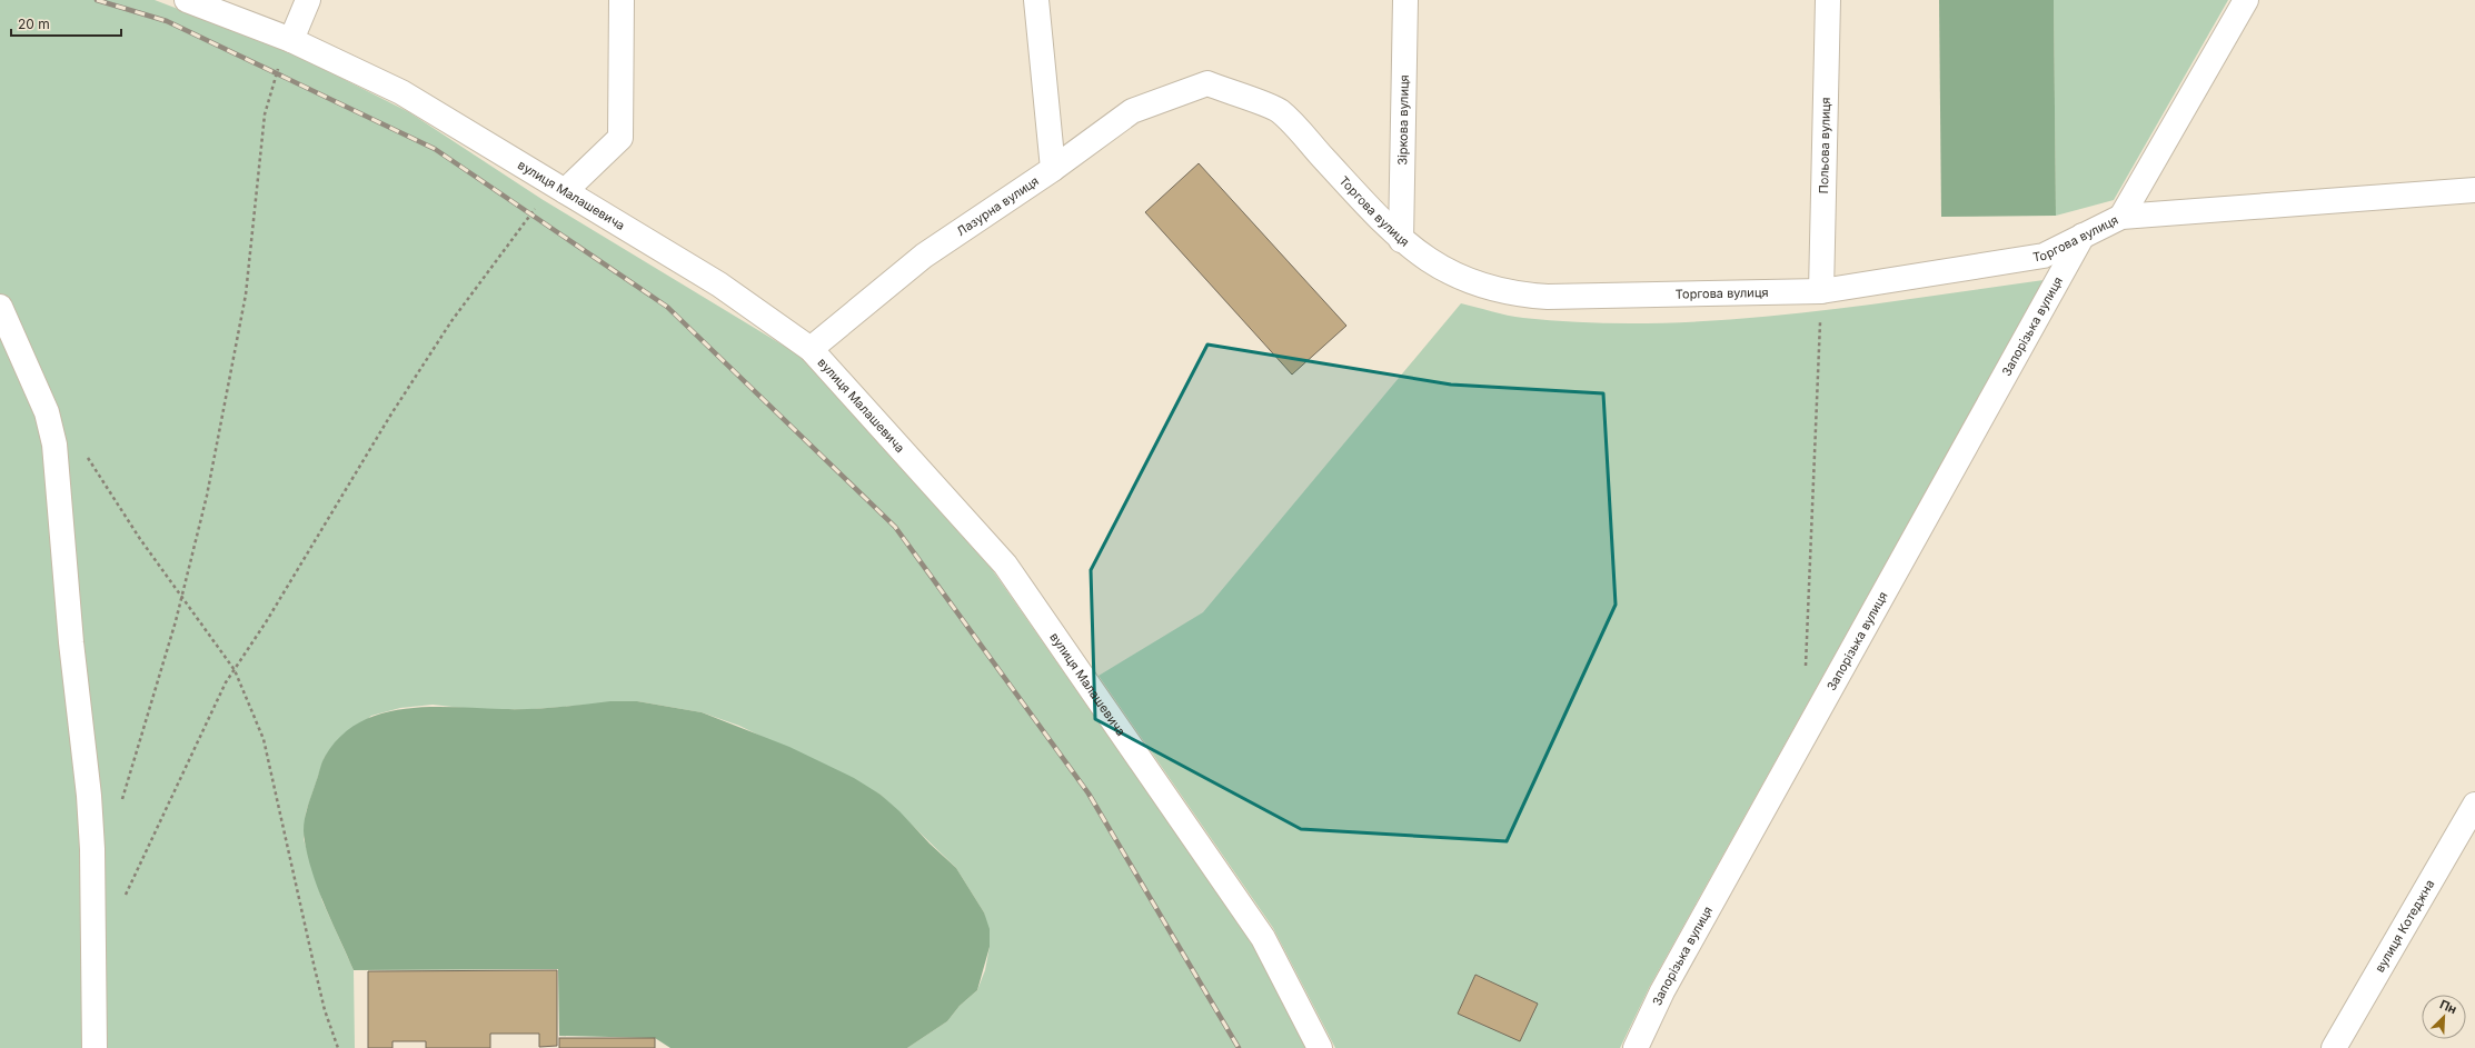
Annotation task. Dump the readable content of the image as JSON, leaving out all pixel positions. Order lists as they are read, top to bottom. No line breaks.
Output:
{"streets":{"street":["Зіркова вулиця","Польова вулиця","вулиця Малашевича","Лазурна вулиця","Торгова вулиця","Запорізька вулиця","вулиця Котеджна"]},"crossings":[["Зіркова вулиця","Торгова вулиця"],["Польова вулиця","Торгова вулиця"],["вулиця Малашевича","Лазурна вулиця"],["Лазурна вулиця","Торгова вулиця"],["Торгова вулиця","Запорізька вулиця"]],"scale_bar":"20 m","north":"top right"}
